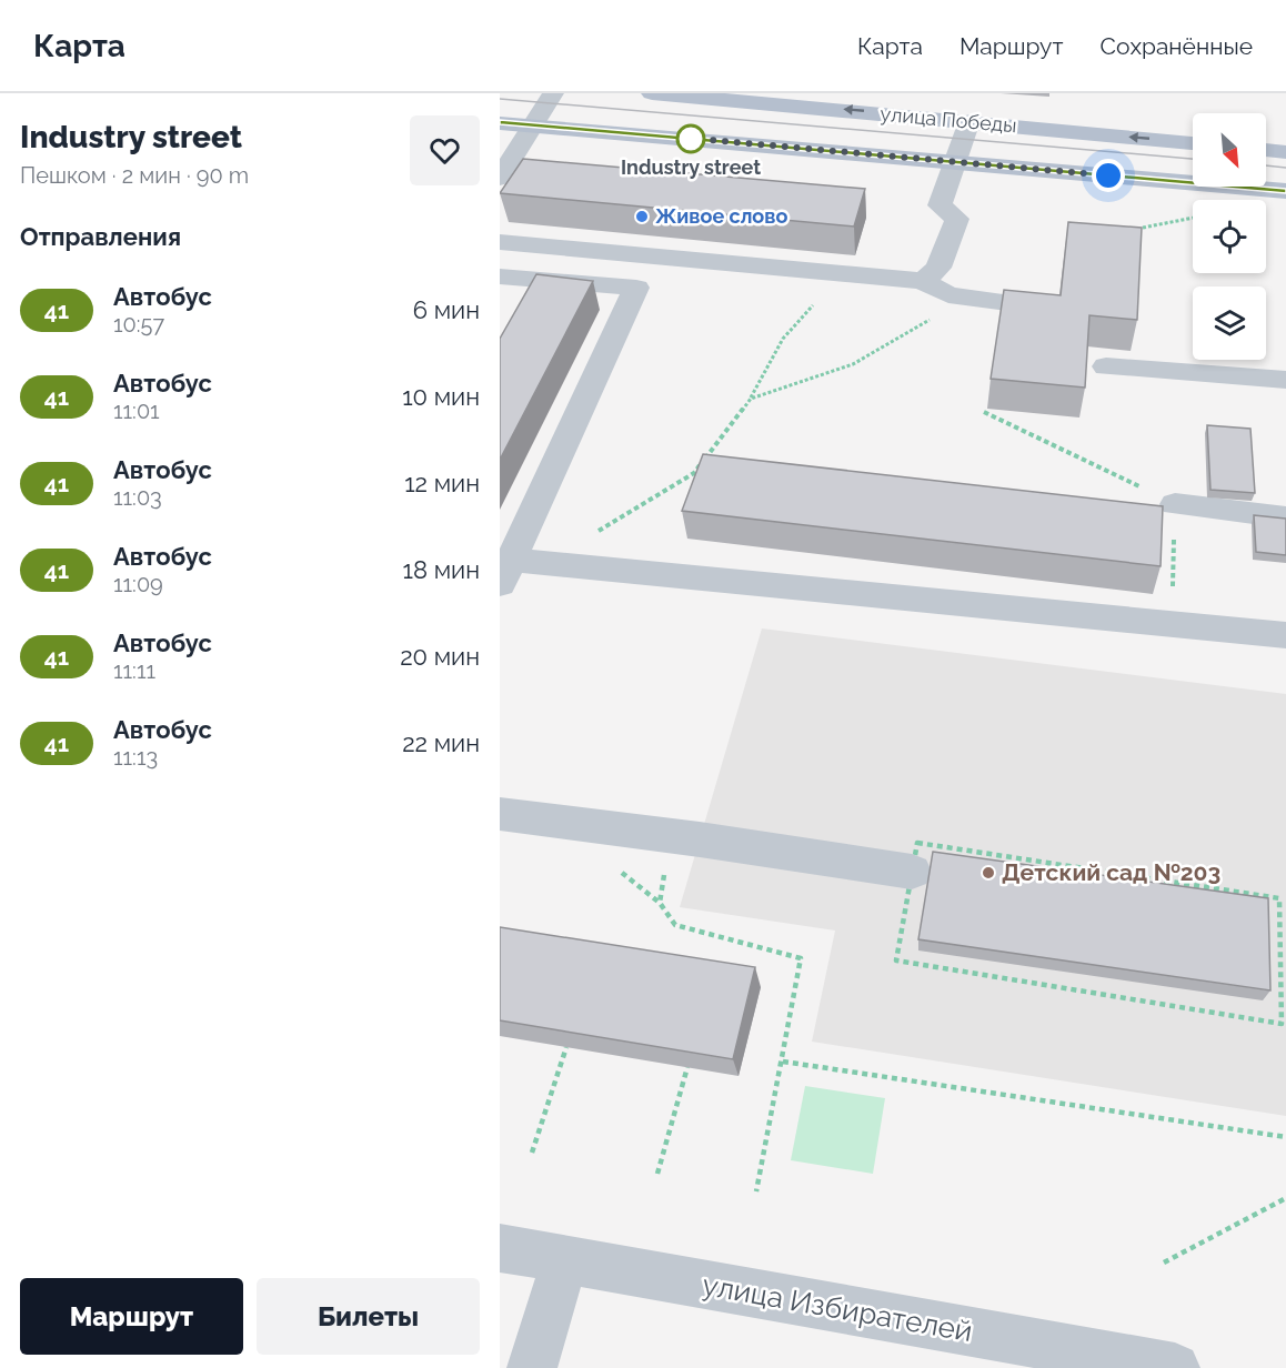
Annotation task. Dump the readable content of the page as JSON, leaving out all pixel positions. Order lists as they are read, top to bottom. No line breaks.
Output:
{"streets":{"main road":["улица Победы"],"street":["улица Избирателей"]},"places":["Industry street","Живое слово","Детский сад №203"],"lines":["bus line 41"],"north":"bottom right","page":{"header":"Карта","nav":["Карта","Маршрут","Сохранённые"],"heading":[["Industry street","Пешком · 2 мин · 90 m"],"Отправления"],"list":[{"mark":"41","name":"Автобус","note":"10:57","value":"6 мин"},{"mark":"41","name":"Автобус","note":"11:01","value":"10 мин"},{"mark":"41","name":"Автобус","note":"11:03","value":"12 мин"},{"mark":"41","name":"Автобус","note":"11:09","value":"18 мин"},{"mark":"41","name":"Автобус","note":"11:11","value":"20 мин"},{"mark":"41","name":"Автобус","note":"11:13","value":"22 мин"}],"buttons":["Маршрут","Билеты"]}}
